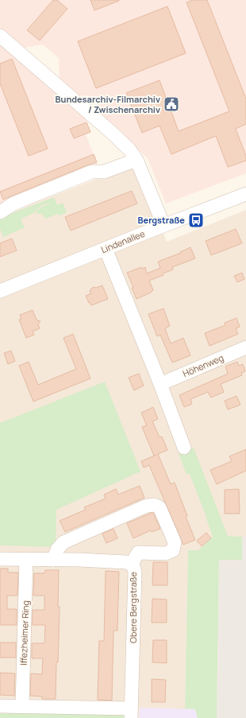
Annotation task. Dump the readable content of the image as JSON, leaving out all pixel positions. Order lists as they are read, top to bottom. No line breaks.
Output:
{"streets":{"street":["Lindenallee","Höhenweg","Obere Bergstraße","Iffezheimer Ring"]},"places":{"public building":["Bundesarchiv-Filmarchiv / Zwischenarchiv"],"bus stop":["Bergstraße"]}}
